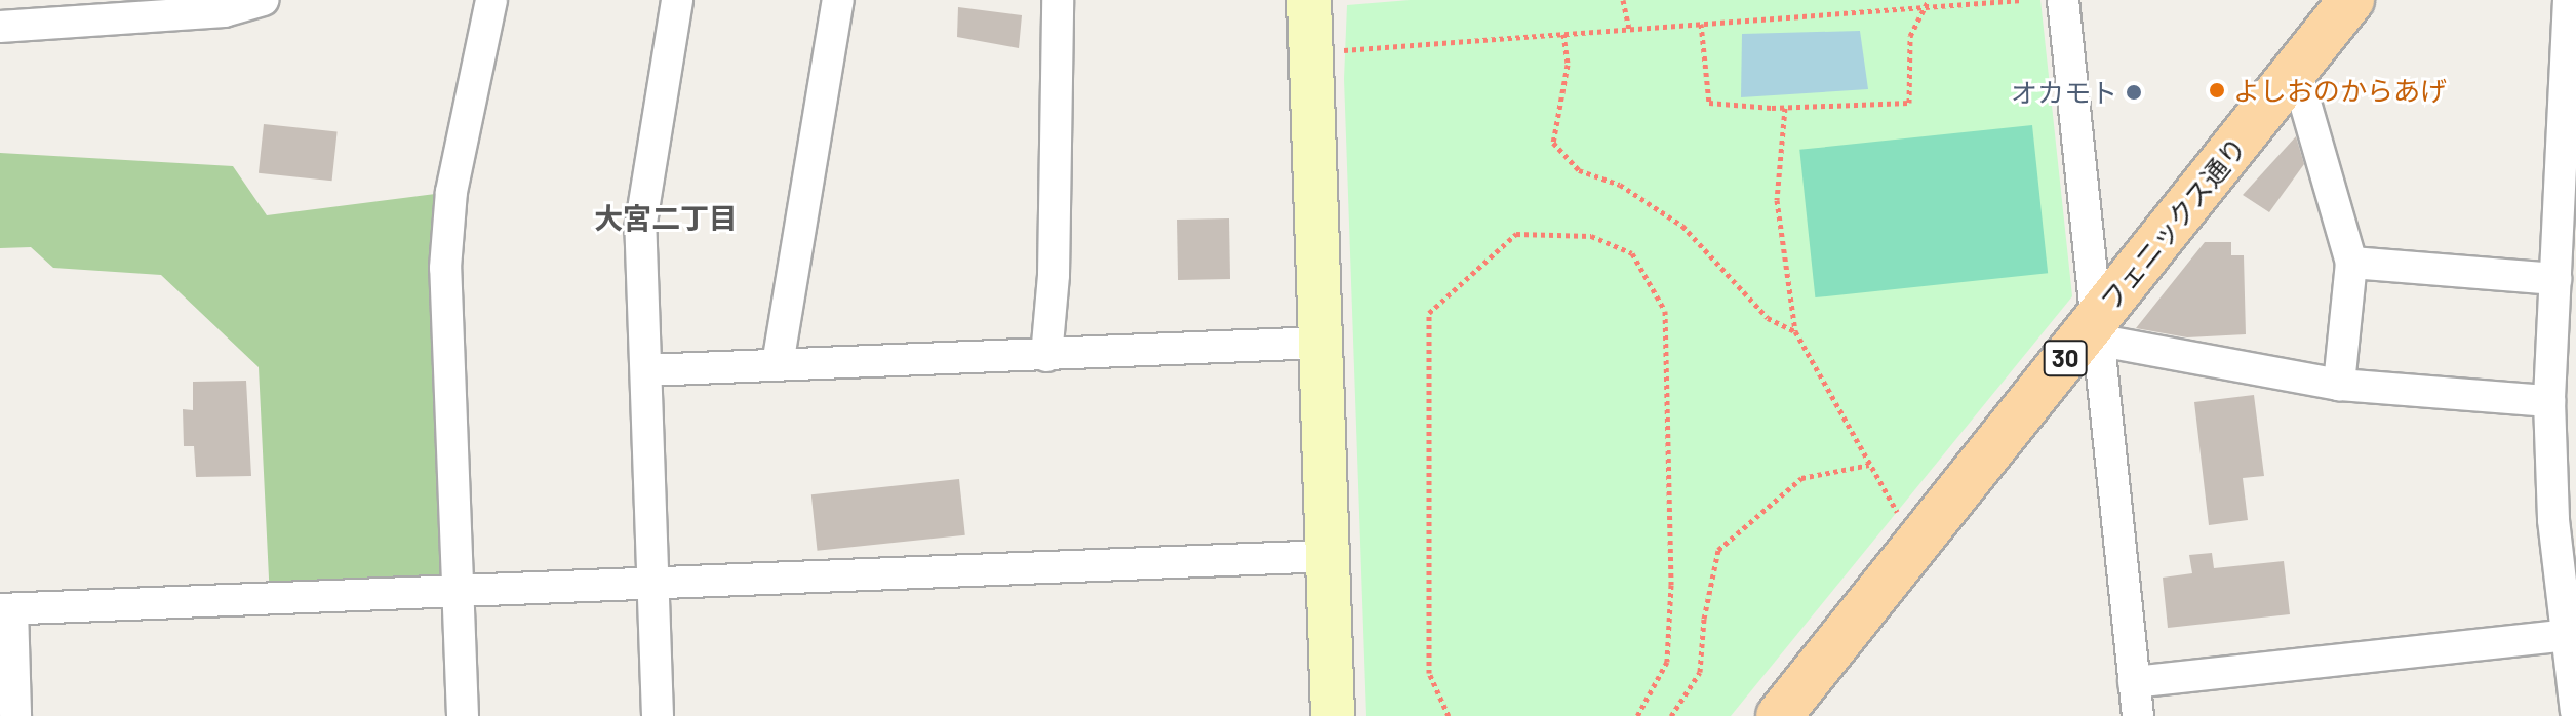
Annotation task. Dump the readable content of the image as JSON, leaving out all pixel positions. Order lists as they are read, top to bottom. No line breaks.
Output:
{"streets":{"main road":["フェニックス通り","30"]},"districts":["大宮二丁目"],"places":["よしおのからあげ","オカモト"]}
